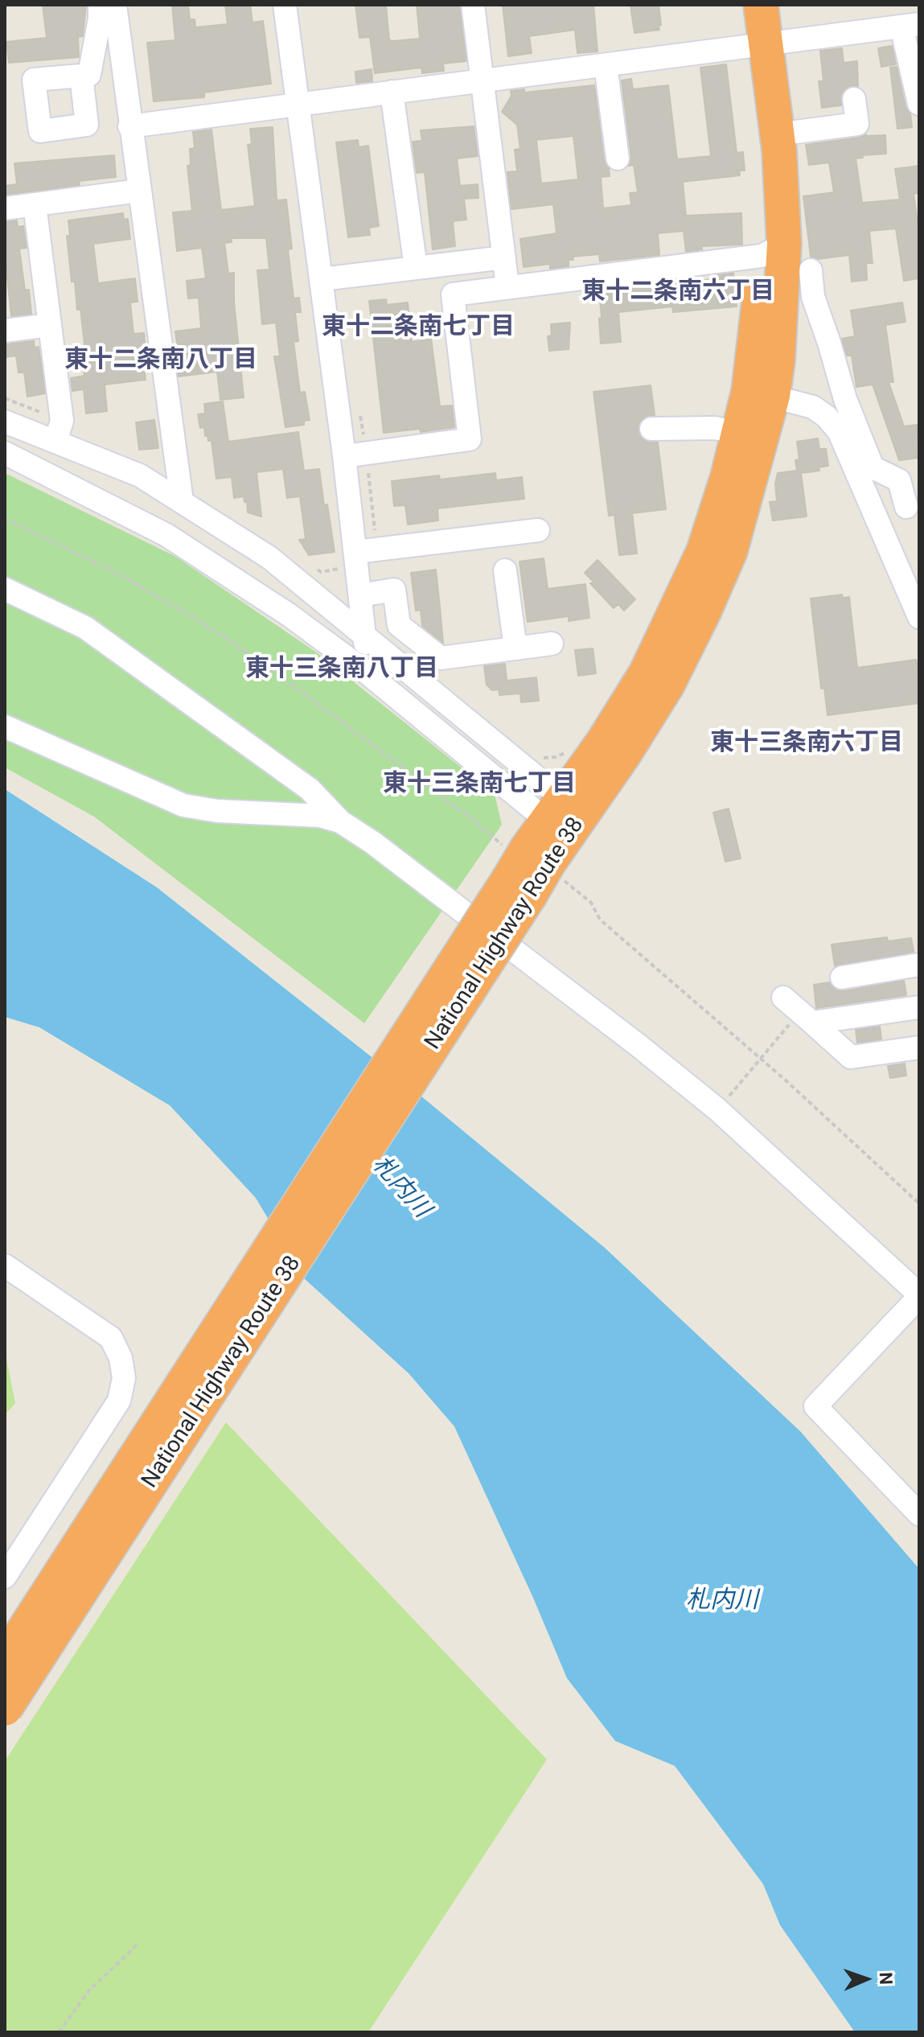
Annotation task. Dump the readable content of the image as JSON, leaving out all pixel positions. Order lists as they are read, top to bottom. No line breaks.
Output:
{"streets":{"highway":["National Highway Route 38"]},"districts":["東十二条南六丁目","東十二条南七丁目","東十二条南八丁目","東十三条南八丁目","東十三条南六丁目","東十三条南七丁目"],"water":["札内川"],"north":"right"}
